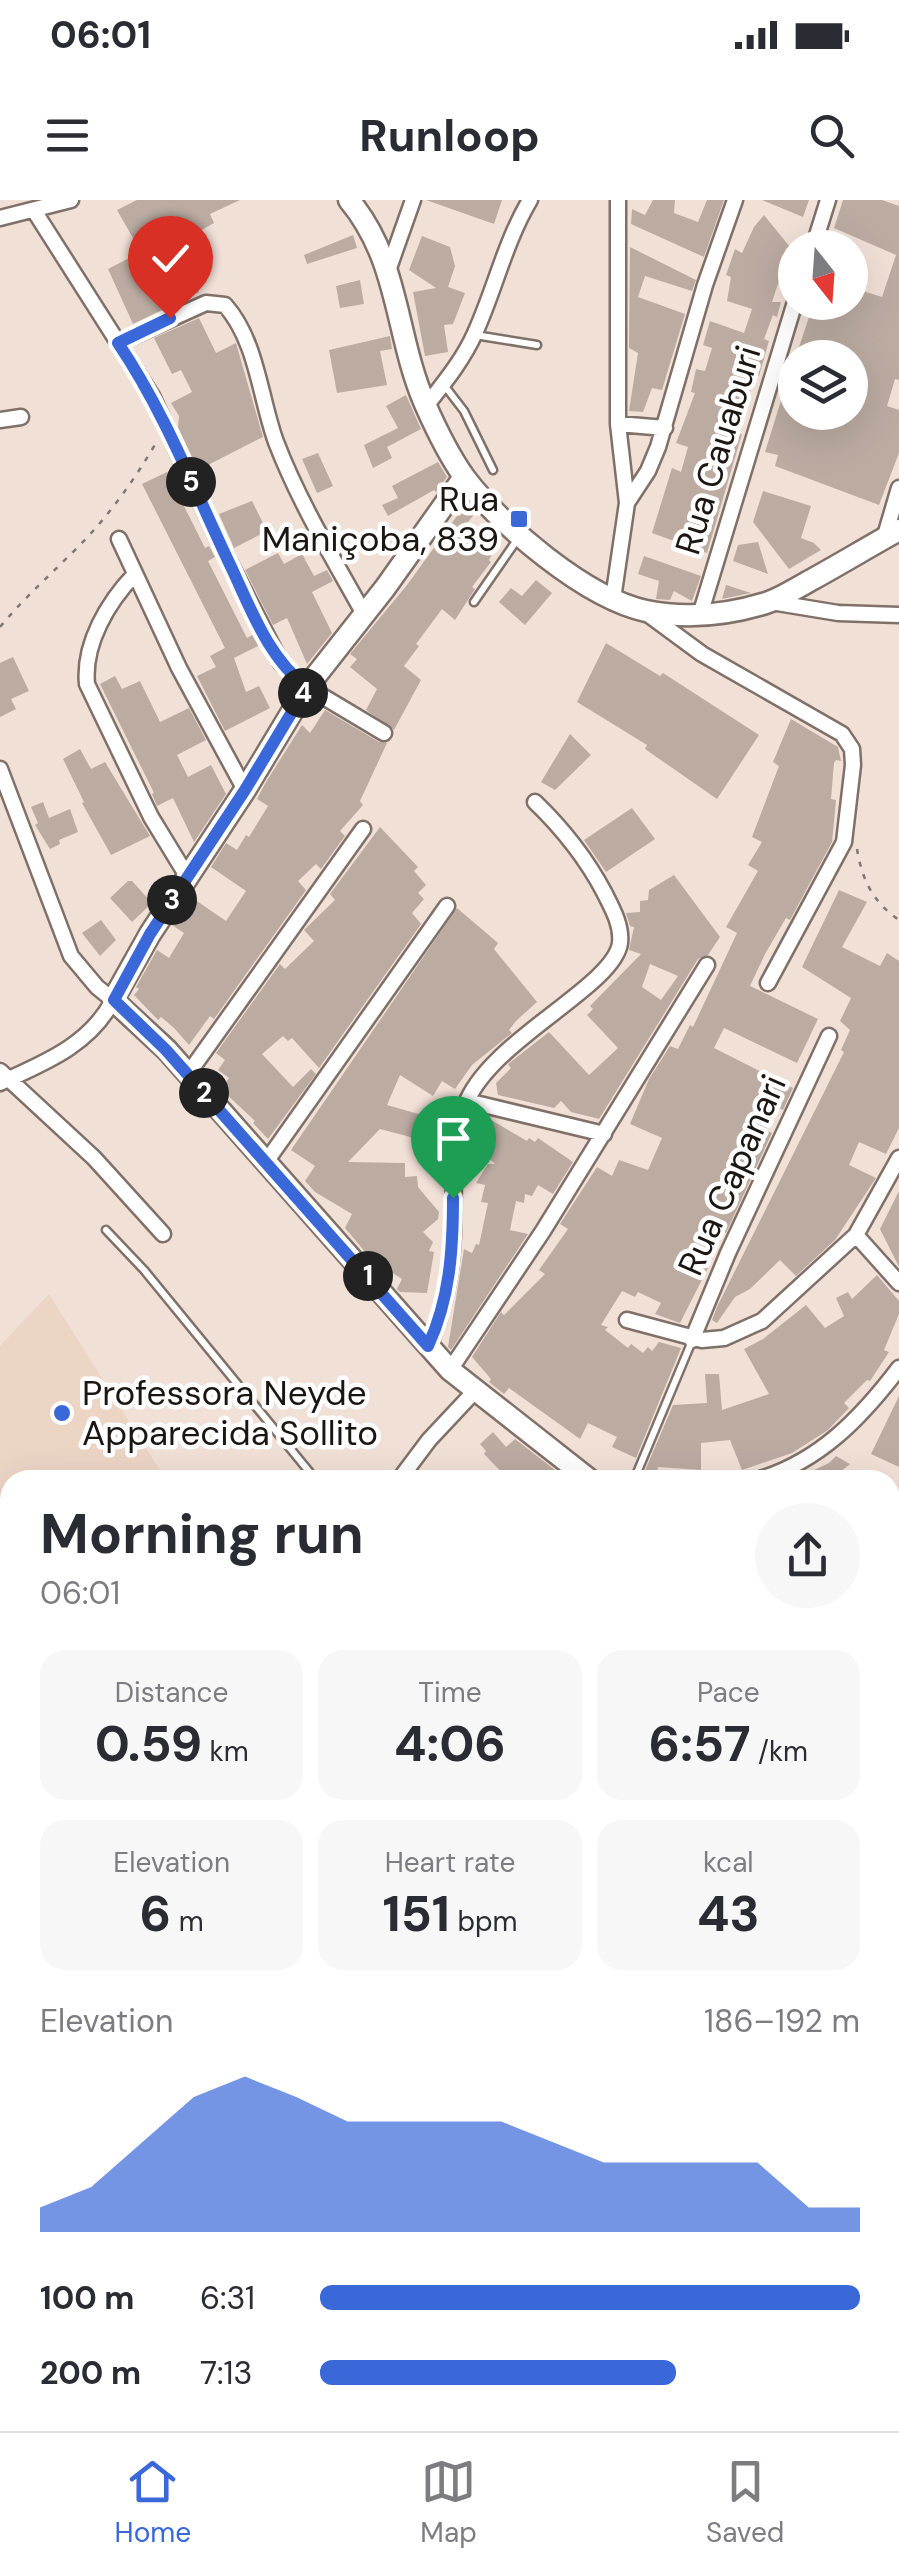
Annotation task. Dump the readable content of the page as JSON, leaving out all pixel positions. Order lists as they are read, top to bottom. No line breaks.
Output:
{"streets":{"street":["Rua Cauaburi","Rua Capanari"]},"places":{"transit":["Rua Maniçoba, 839"],"other":["Professora Neyde Apparecida Sollito"]},"north":"bottom","page":{"status":"06:01","header":"Runloop","pins":["5","4","3","2","1"],"heading":["Morning run","06:01"],"stats":[["Distance","0.59 km"],["Time","4:06"],["Pace","6:57 /km"],["Elevation","6 m"],["Heart rate","151 bpm"],["kcal","43"]],"chart":["Elevation","186–192 m"],"list":[{"name":"100 m","note":"6:31"},{"name":"200 m","note":"7:13"}],"tabs":["Home","Map","Saved"]}}
